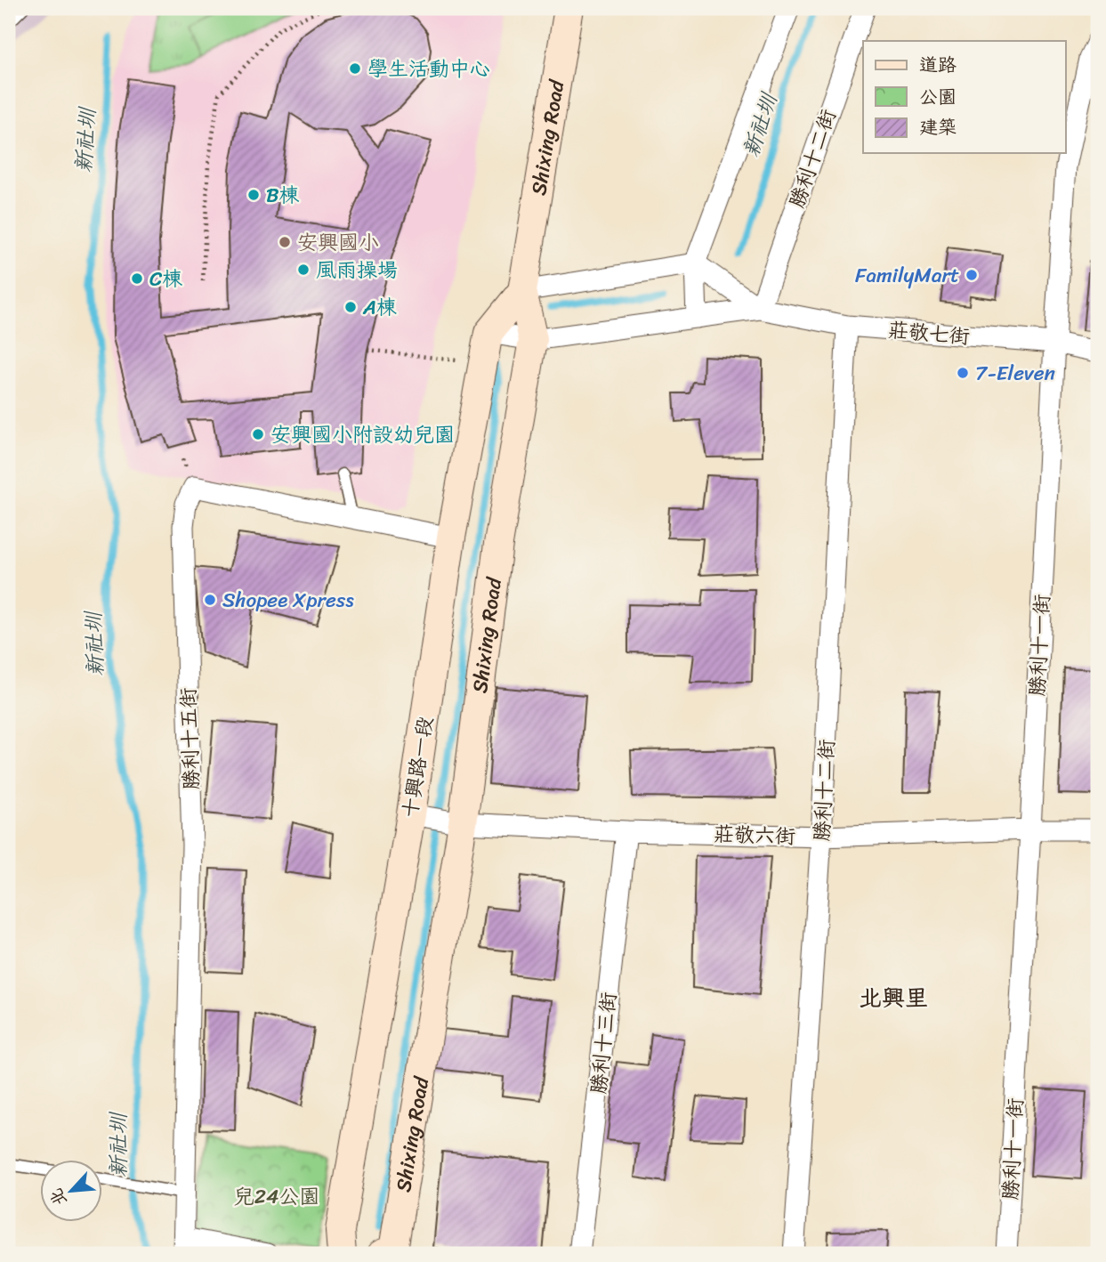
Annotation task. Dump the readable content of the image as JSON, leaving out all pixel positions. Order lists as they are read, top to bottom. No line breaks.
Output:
{"streets":{"street":["Shixing Road","勝利十二街","莊敬七街","勝利十一街","勝利十五街","十興路一段","莊敬六街","勝利十三街"]},"crossings":[["Shixing Road","莊敬七街"],["Shixing Road","十興路一段"],["Shixing Road","莊敬六街"],["勝利十二街","莊敬七街"],["勝利十二街","莊敬六街"],["莊敬七街","勝利十一街"],["莊敬七街","十興路一段"],["勝利十一街","莊敬六街"],["勝利十五街","十興路一段"],["十興路一段","莊敬六街"],["莊敬六街","勝利十三街"]],"districts":["北興里"],"water":["新社圳"],"parks":["兒24公園"],"places":["學生活動中心","B棟","安興國小","風雨操場","FamilyMart","C棟","A棟","7-Eleven","安興國小附設幼兒園","Shopee Xpress"],"legend":["道路","公園","建築"],"north":"bottom left"}
